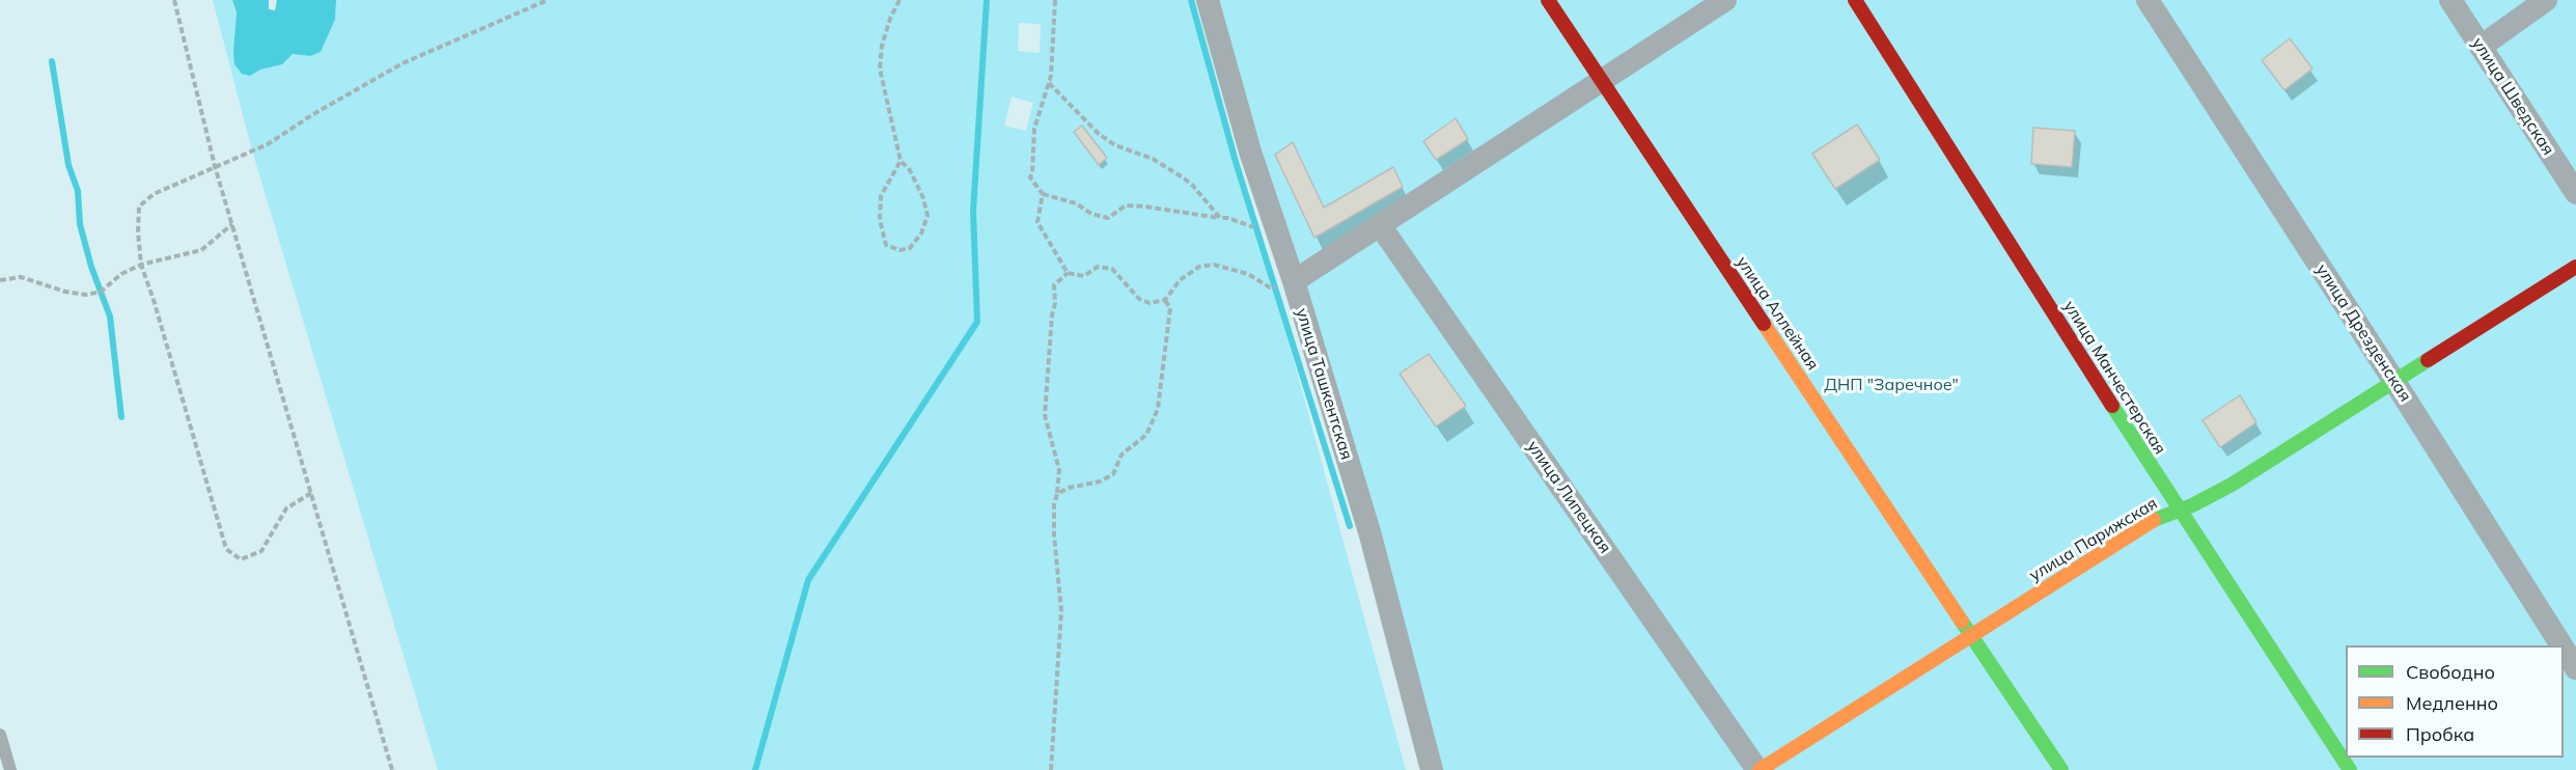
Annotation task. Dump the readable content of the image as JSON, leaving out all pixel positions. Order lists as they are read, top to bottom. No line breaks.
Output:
{"streets":{"street":["улица Шведская","улица Аллейная","улица Дрезденская","улица Манчестерская","улица Ташкентская","улица Липецкая","улица Парижская"]},"crossings":[["улица Аллейная","улица Парижская"],["улица Дрезденская","улица Парижская"],["улица Манчестерская","улица Парижская"],["улица Липецкая","улица Парижская"]],"parks":["ДНП \"Заречное\""],"legend":["Свободно","Медленно","Пробка"]}
